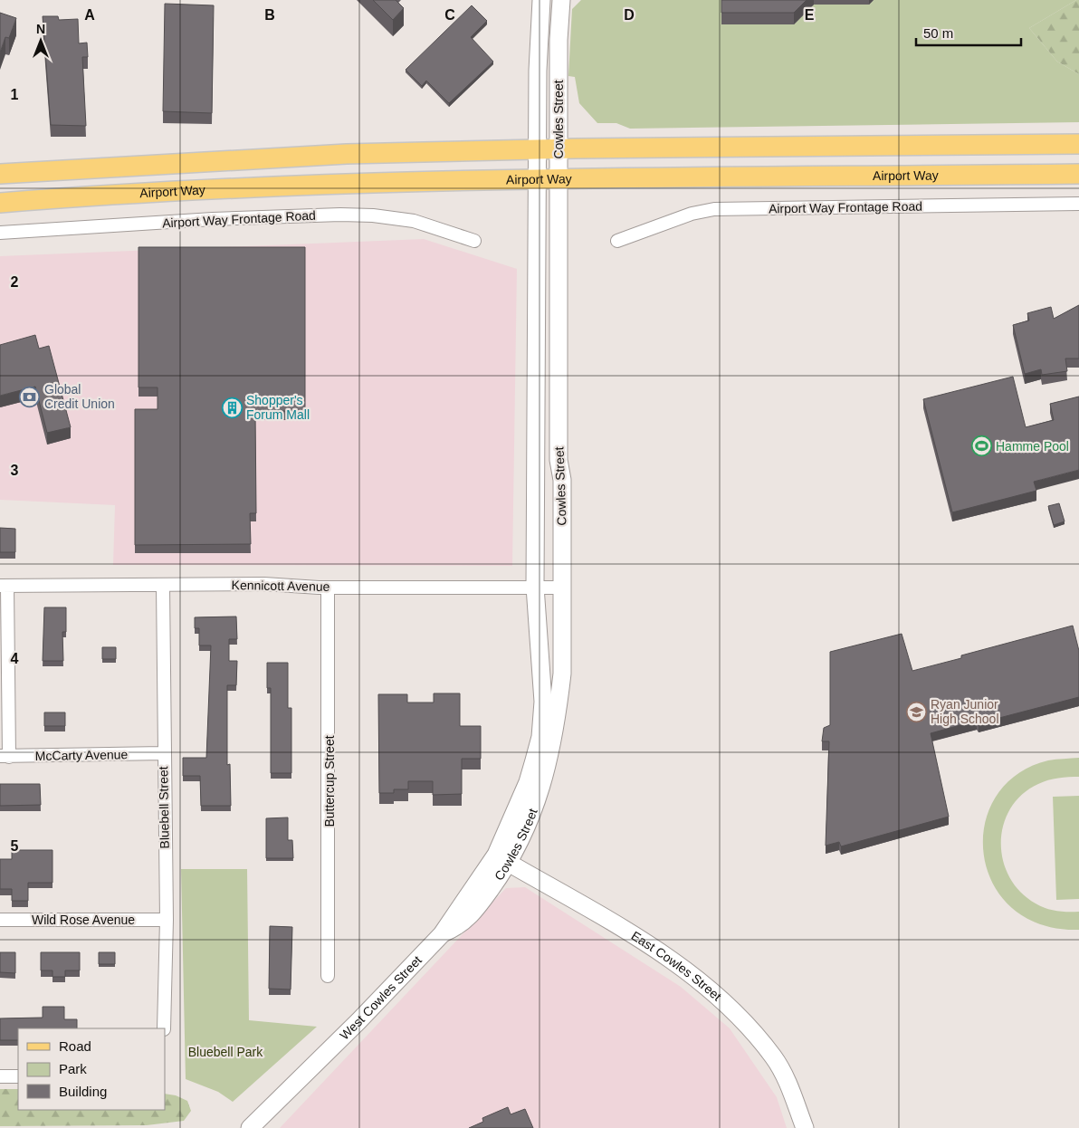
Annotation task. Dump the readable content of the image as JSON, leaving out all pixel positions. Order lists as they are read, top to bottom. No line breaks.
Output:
{"streets":{"main road":["Cowles Street","Airport Way","East Cowles Street","West Cowles Street"],"street":["Airport Way Frontage Road","Kennicott Avenue","McCarty Avenue","Buttercup Street","Bluebell Street","Wild Rose Avenue"]},"crossings":[["Cowles Street","Airport Way"],["Cowles Street","Kennicott Avenue"],["Cowles Street","East Cowles Street"],["Cowles Street","West Cowles Street"],["Kennicott Avenue","Buttercup Street"],["Kennicott Avenue","Bluebell Street"],["McCarty Avenue","Bluebell Street"],["Bluebell Street","Wild Rose Avenue"],["East Cowles Street","West Cowles Street"]],"parks":["Bluebell Park"],"places":{"bank":["Global Credit Union"],"building":["Shopper's Forum Mall"],"sports":["Hamme Pool"],"school or university":["Ryan Junior High School"]},"legend":["Road","Park","Building"],"scale_bar":"50 m","north":"top","grid":{"columns":["A","B","C","D","E"],"rows":["1","2","3","4","5"]}}
